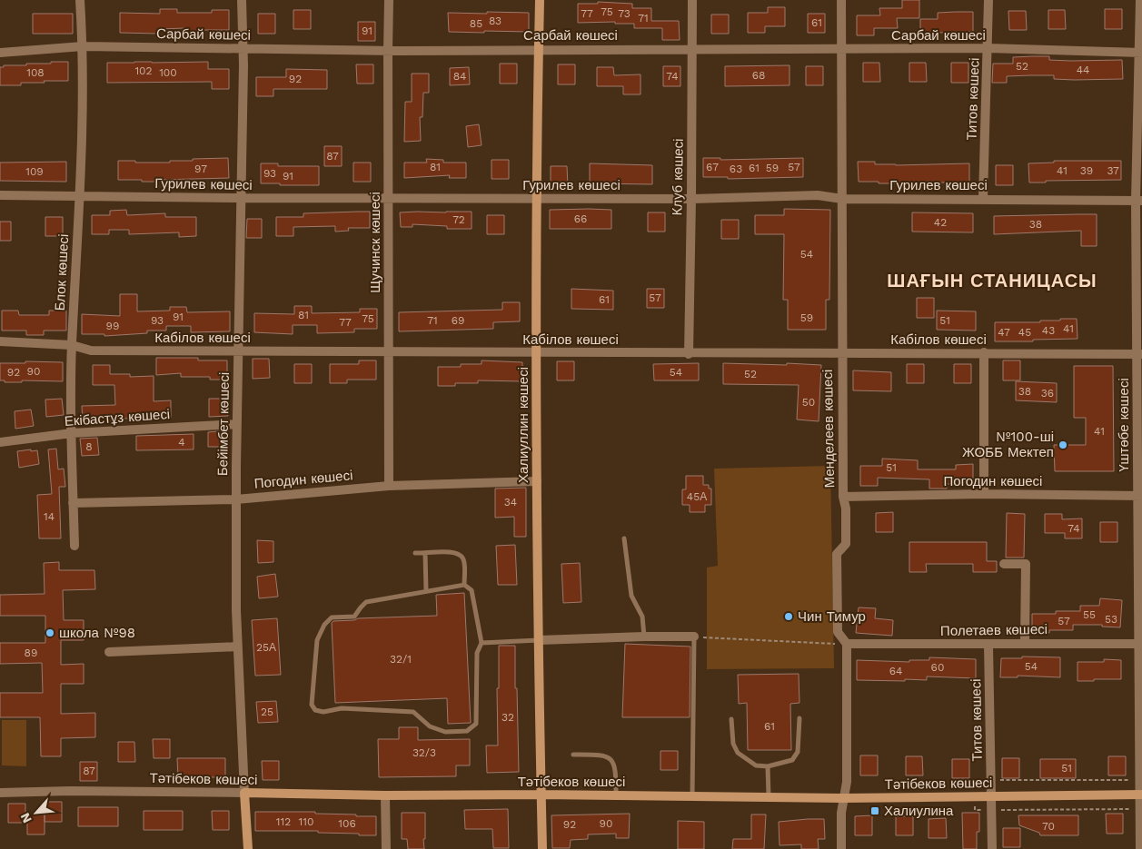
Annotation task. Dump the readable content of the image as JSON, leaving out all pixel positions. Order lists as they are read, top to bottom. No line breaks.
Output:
{"streets":{"main road":["Бейімбет көшесі","Халиуллин көшесі","Тәтібеков көшесі"],"street":["Сарбай көшесі","Титов көшесі","Клуб көшесі","Гурилев көшесі","Щучинск көшесі","Блок көшесі","Кабілов көшесі","Екібастұз көшесі","Үштөбе көшесі","Менделеев көшесі","Погодин көшесі","Полетаев көшесі"]},"crossings":[["Сарбай көшесі","Титов көшесі"],["Сарбай көшесі","Клуб көшесі"],["Сарбай көшесі","Щучинск көшесі"],["Сарбай көшесі","Блок көшесі"],["Сарбай көшесі","Бейімбет көшесі"],["Сарбай көшесі","Халиуллин көшесі"],["Сарбай көшесі","Үштөбе көшесі"],["Сарбай көшесі","Менделеев көшесі"],["Титов көшесі","Гурилев көшесі"],["Титов көшесі","Полетаев көшесі"],["Титов көшесі","Тәтібеков көшесі"],["Клуб көшесі","Гурилев көшесі"],["Клуб көшесі","Кабілов көшесі"],["Гурилев көшесі","Щучинск көшесі"],["Гурилев көшесі","Блок көшесі"],["Гурилев көшесі","Бейімбет көшесі"],["Гурилев көшесі","Халиуллин көшесі"],["Гурилев көшесі","Үштөбе көшесі"],["Гурилев көшесі","Менделеев көшесі"],["Щучинск көшесі","Кабілов көшесі"],["Щучинск көшесі","Погодин көшесі"],["Блок көшесі","Кабілов көшесі"],["Блок көшесі","Екібастұз көшесі"],["Блок көшесі","Погодин көшесі"],["Кабілов көшесі","Бейімбет көшесі"],["Кабілов көшесі","Халиуллин көшесі"],["Кабілов көшесі","Үштөбе көшесі"],["Кабілов көшесі","Менделеев көшесі"],["Екібастұз көшесі","Бейімбет көшесі"],["Бейімбет көшесі","Погодин көшесі"],["Бейімбет көшесі","Тәтібеков көшесі"],["Халиуллин көшесі","Погодин көшесі"],["Халиуллин көшесі","Тәтібеков көшесі"],["Үштөбе көшесі","Погодин көшесі"],["Үштөбе көшесі","Полетаев көшесі"],["Үштөбе көшесі","Тәтібеков көшесі"],["Менделеев көшесі","Погодин көшесі"],["Менделеев көшесі","Полетаев көшесі"],["Менделеев көшесі","Тәтібеков көшесі"]],"districts":["ШАҒЫН СТАНИЦАСЫ"],"places":{"other":["№100-ші ЖОББ Мектеп","Чин Тимур","школа №98"],"transit":["Халиулина"]},"house_numbers":["75","77","73","71","83","61","85","91","52","44","102","108","100","68","84","74","92","87","81","67","57","61","59","97","63","41","39","37","109","93","91","66","72","42","38","54","57","61","81","91","59","75","93","71","69","51","77","99","41","43","47","45","90","92","54","52","38","36","50","41","4","8","51","45А","34","14","74","55","53","57","25А","89","32/1","54","60","64","25","32","61","32/3","51","87","112","110","106","90","92","70"],"north":"bottom left"}
